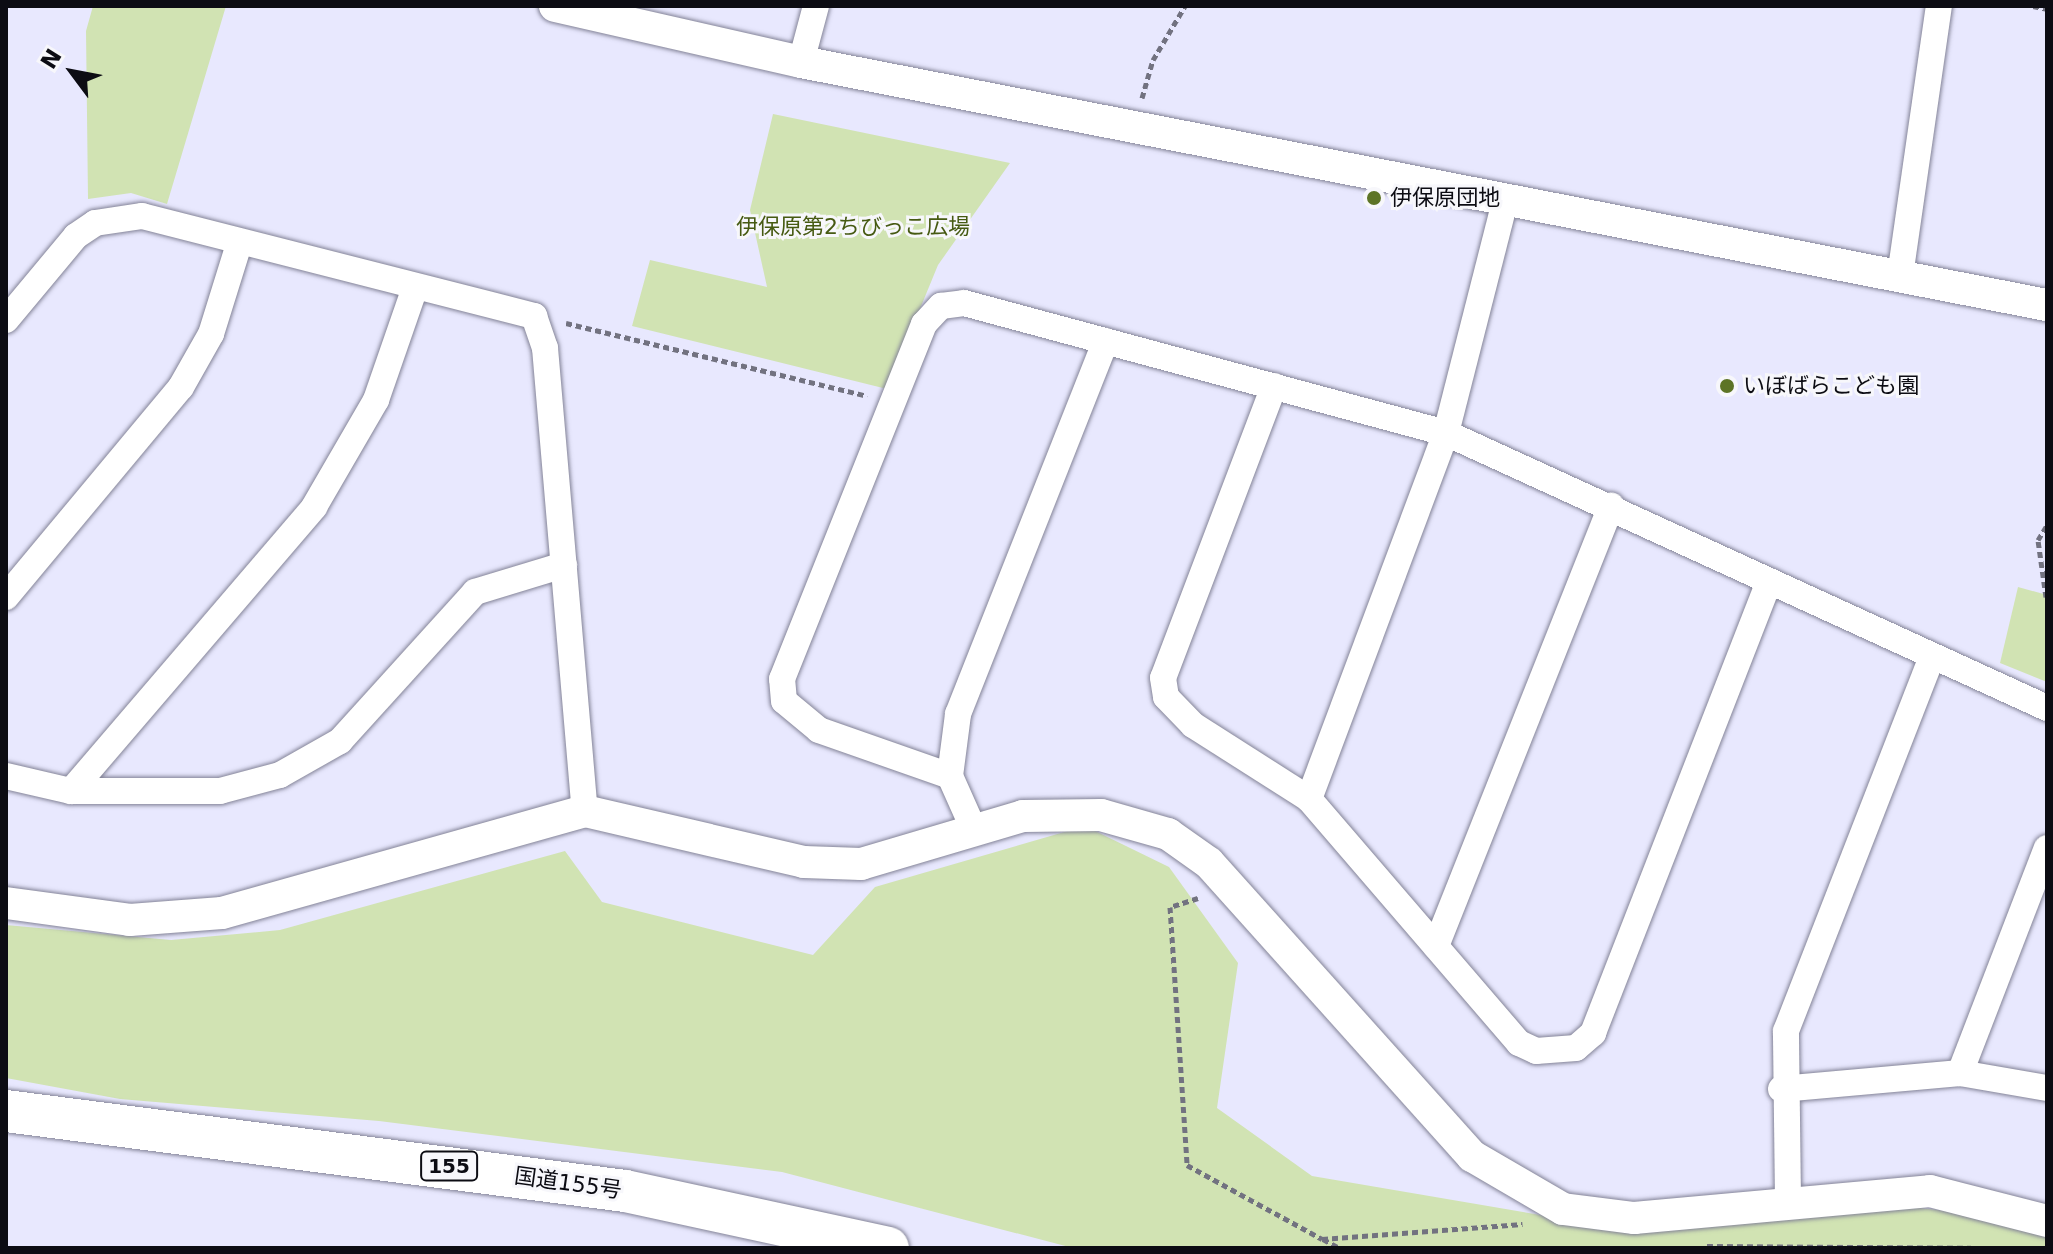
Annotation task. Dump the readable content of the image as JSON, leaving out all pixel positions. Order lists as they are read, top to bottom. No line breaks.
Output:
{"streets":{"highway":["155","国道155号"]},"parks":["伊保原第2ちびっこ広場"],"places":["伊保原団地","いぼばらこども園"],"north":"top left"}
